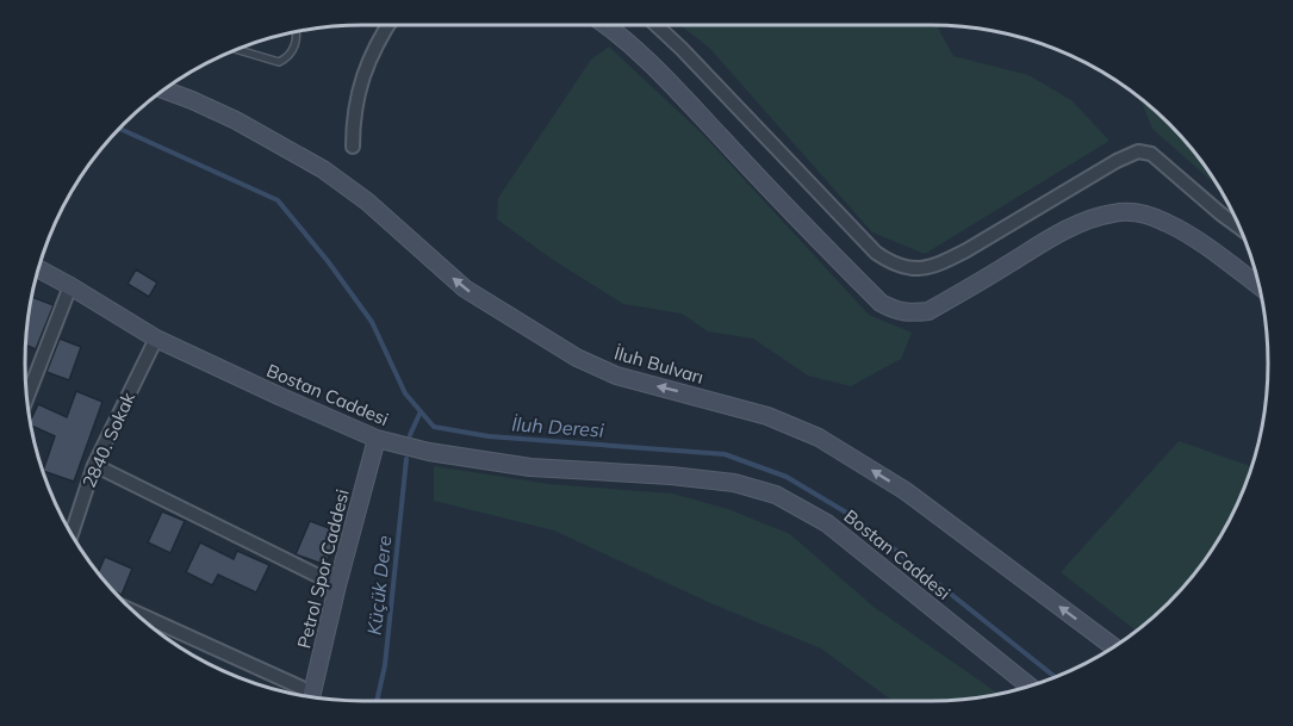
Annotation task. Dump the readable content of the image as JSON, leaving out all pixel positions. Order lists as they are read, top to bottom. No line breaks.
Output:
{"streets":{"street":["İluh Bulvarı","Bostan Caddesi","2840. Sokak","Petrol Spor Caddesi"]},"crossings":[["Bostan Caddesi","2840. Sokak"],["Bostan Caddesi","Petrol Spor Caddesi"]],"one_way":["İluh Bulvarı"],"water":["İluh Deresi","Küçük Dere"]}
